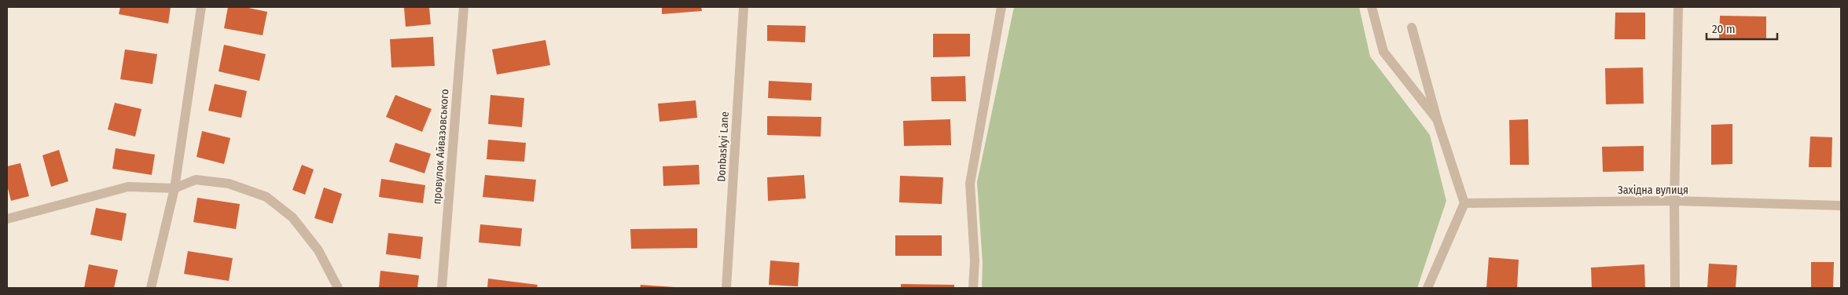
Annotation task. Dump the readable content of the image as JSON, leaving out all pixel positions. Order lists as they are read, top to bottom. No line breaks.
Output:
{"streets":{"street":["провулок Айвазовського","Donbaskyi Lane","Західна вулиця"]},"scale_bar":"20 m"}
